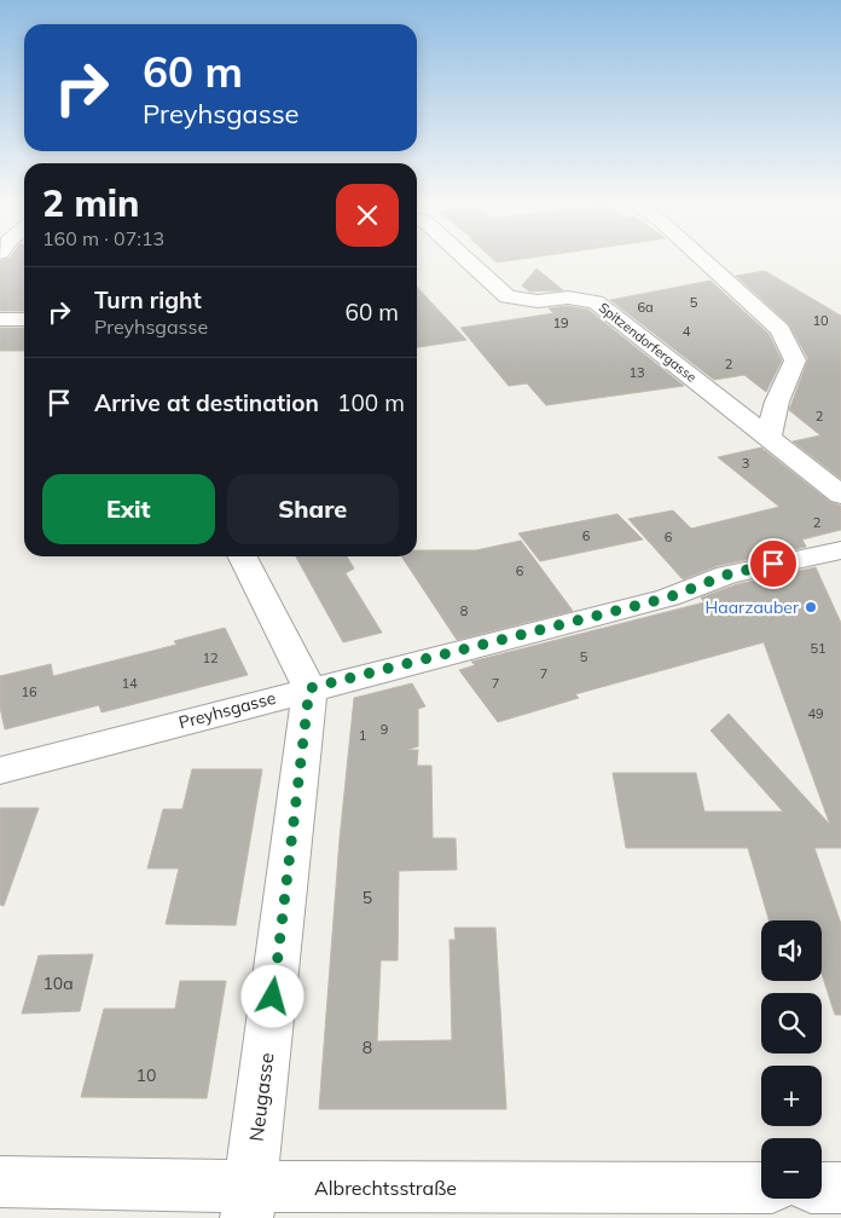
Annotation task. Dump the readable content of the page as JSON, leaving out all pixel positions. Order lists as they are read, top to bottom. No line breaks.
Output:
{"streets":{"street":["Spitzendorfergasse","Preyhsgasse","Neugasse","Albrechtsstraße"]},"crossings":[["Preyhsgasse","Neugasse"],["Neugasse","Albrechtsstraße"]],"places":["Haarzauber"],"house_numbers":["5","6a","10","19","4","2","13","2","3","2","6","6","6","8","51","5","12","7","14","7","16","49","9","1","5","10a","8","10"],"page":{"turn":["60 m","Preyhsgasse"],"heading":["2 min","160 m · 07:13"],"list":[{"name":"Turn right","note":"Preyhsgasse","value":"60 m"},{"name":"Arrive at destination","value":"100 m"}],"buttons":["Exit","Share"],"map_buttons":["+","−"]}}
